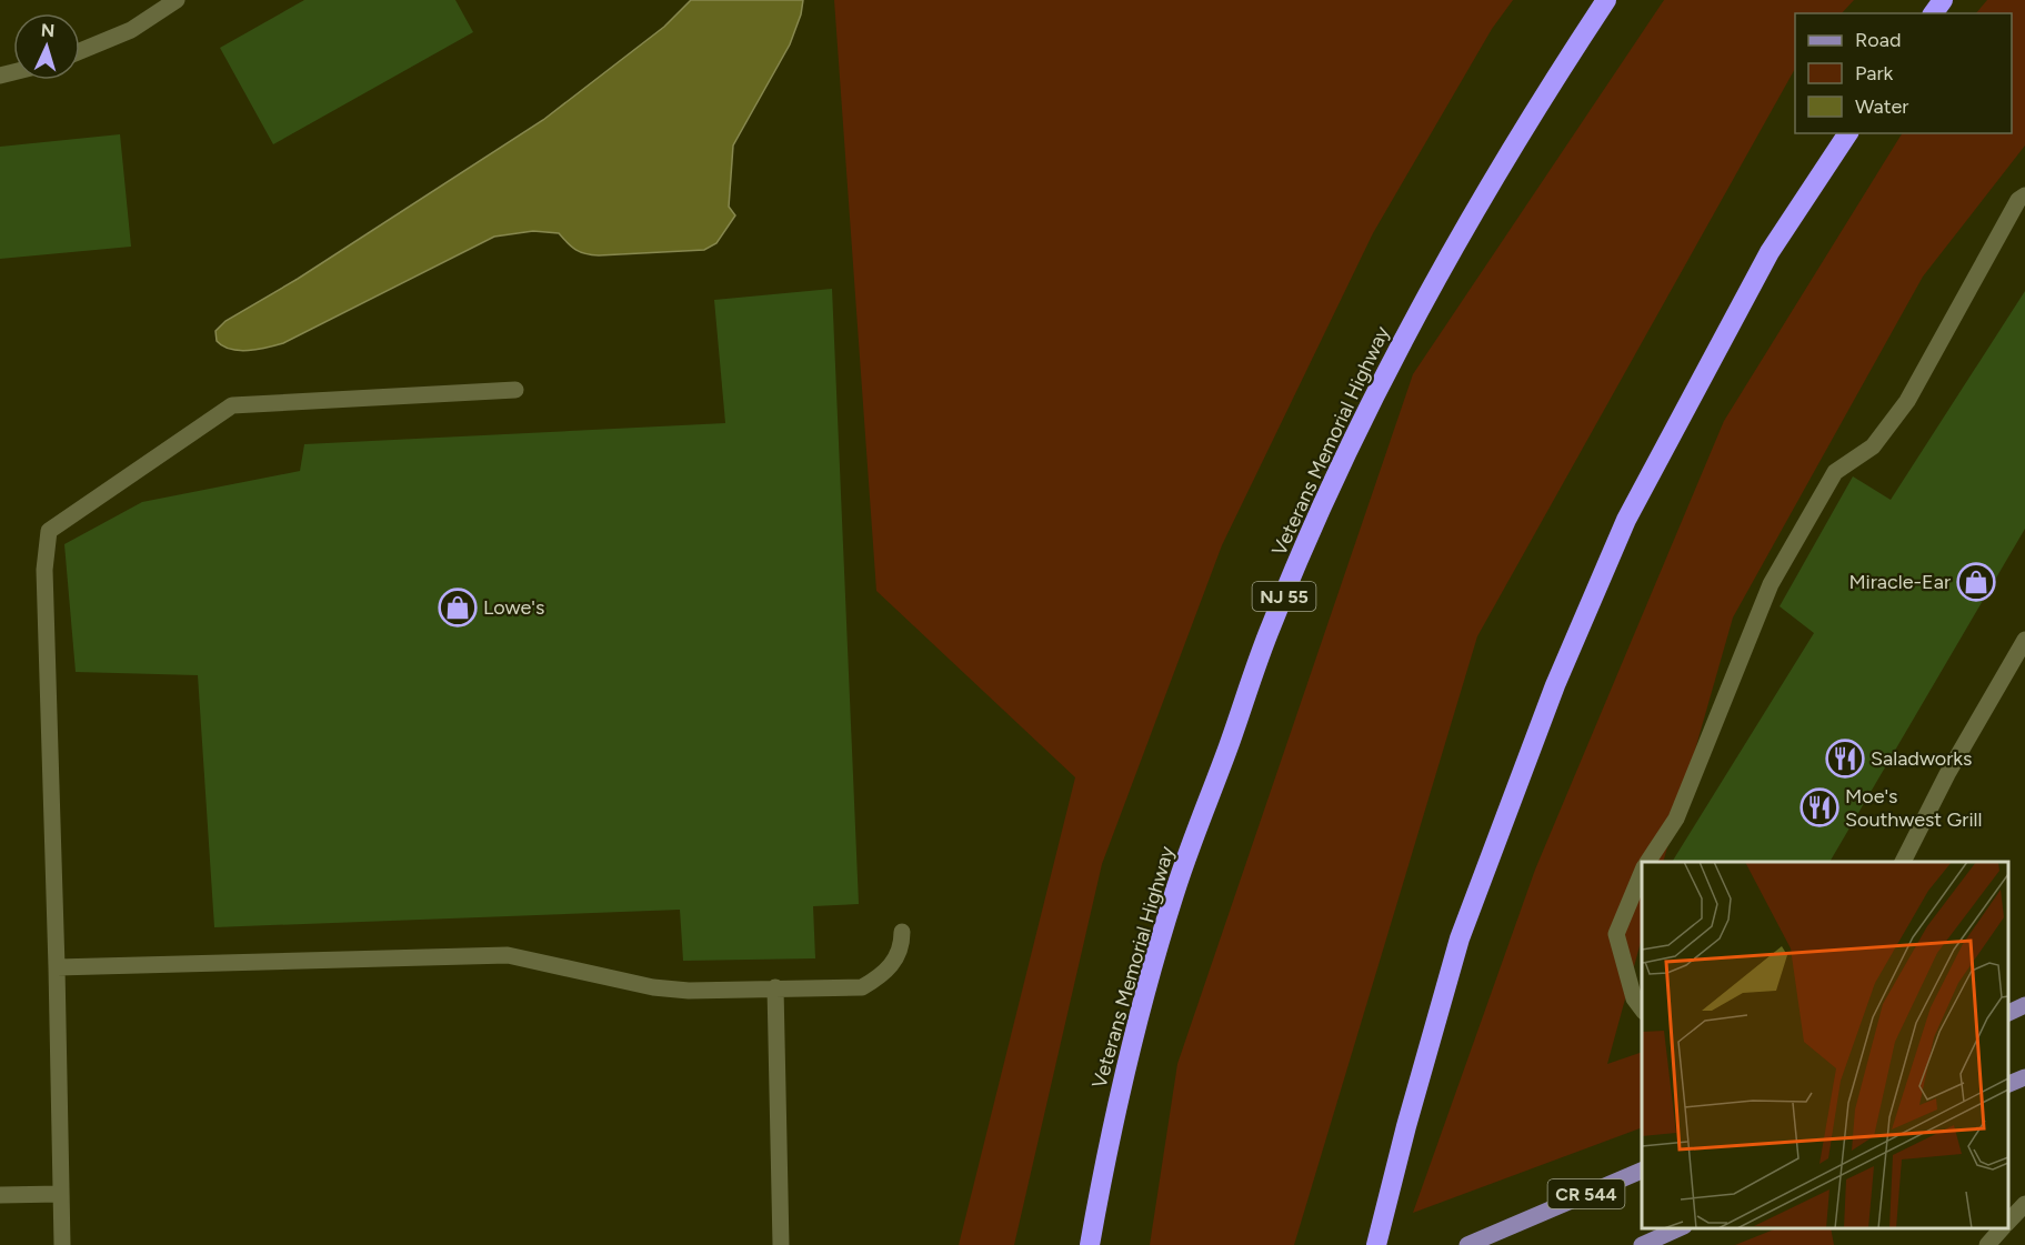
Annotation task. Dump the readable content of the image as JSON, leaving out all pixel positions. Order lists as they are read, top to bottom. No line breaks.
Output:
{"streets":{"highway":["Veterans Memorial Highway","NJ 55"],"main road":["CR 544"]},"places":{"shop":["Miracle-Ear","Lowe's"],"restaurant":["Saladworks","Moe's Southwest Grill"]},"legend":["Road","Park","Water"],"north":"top"}
